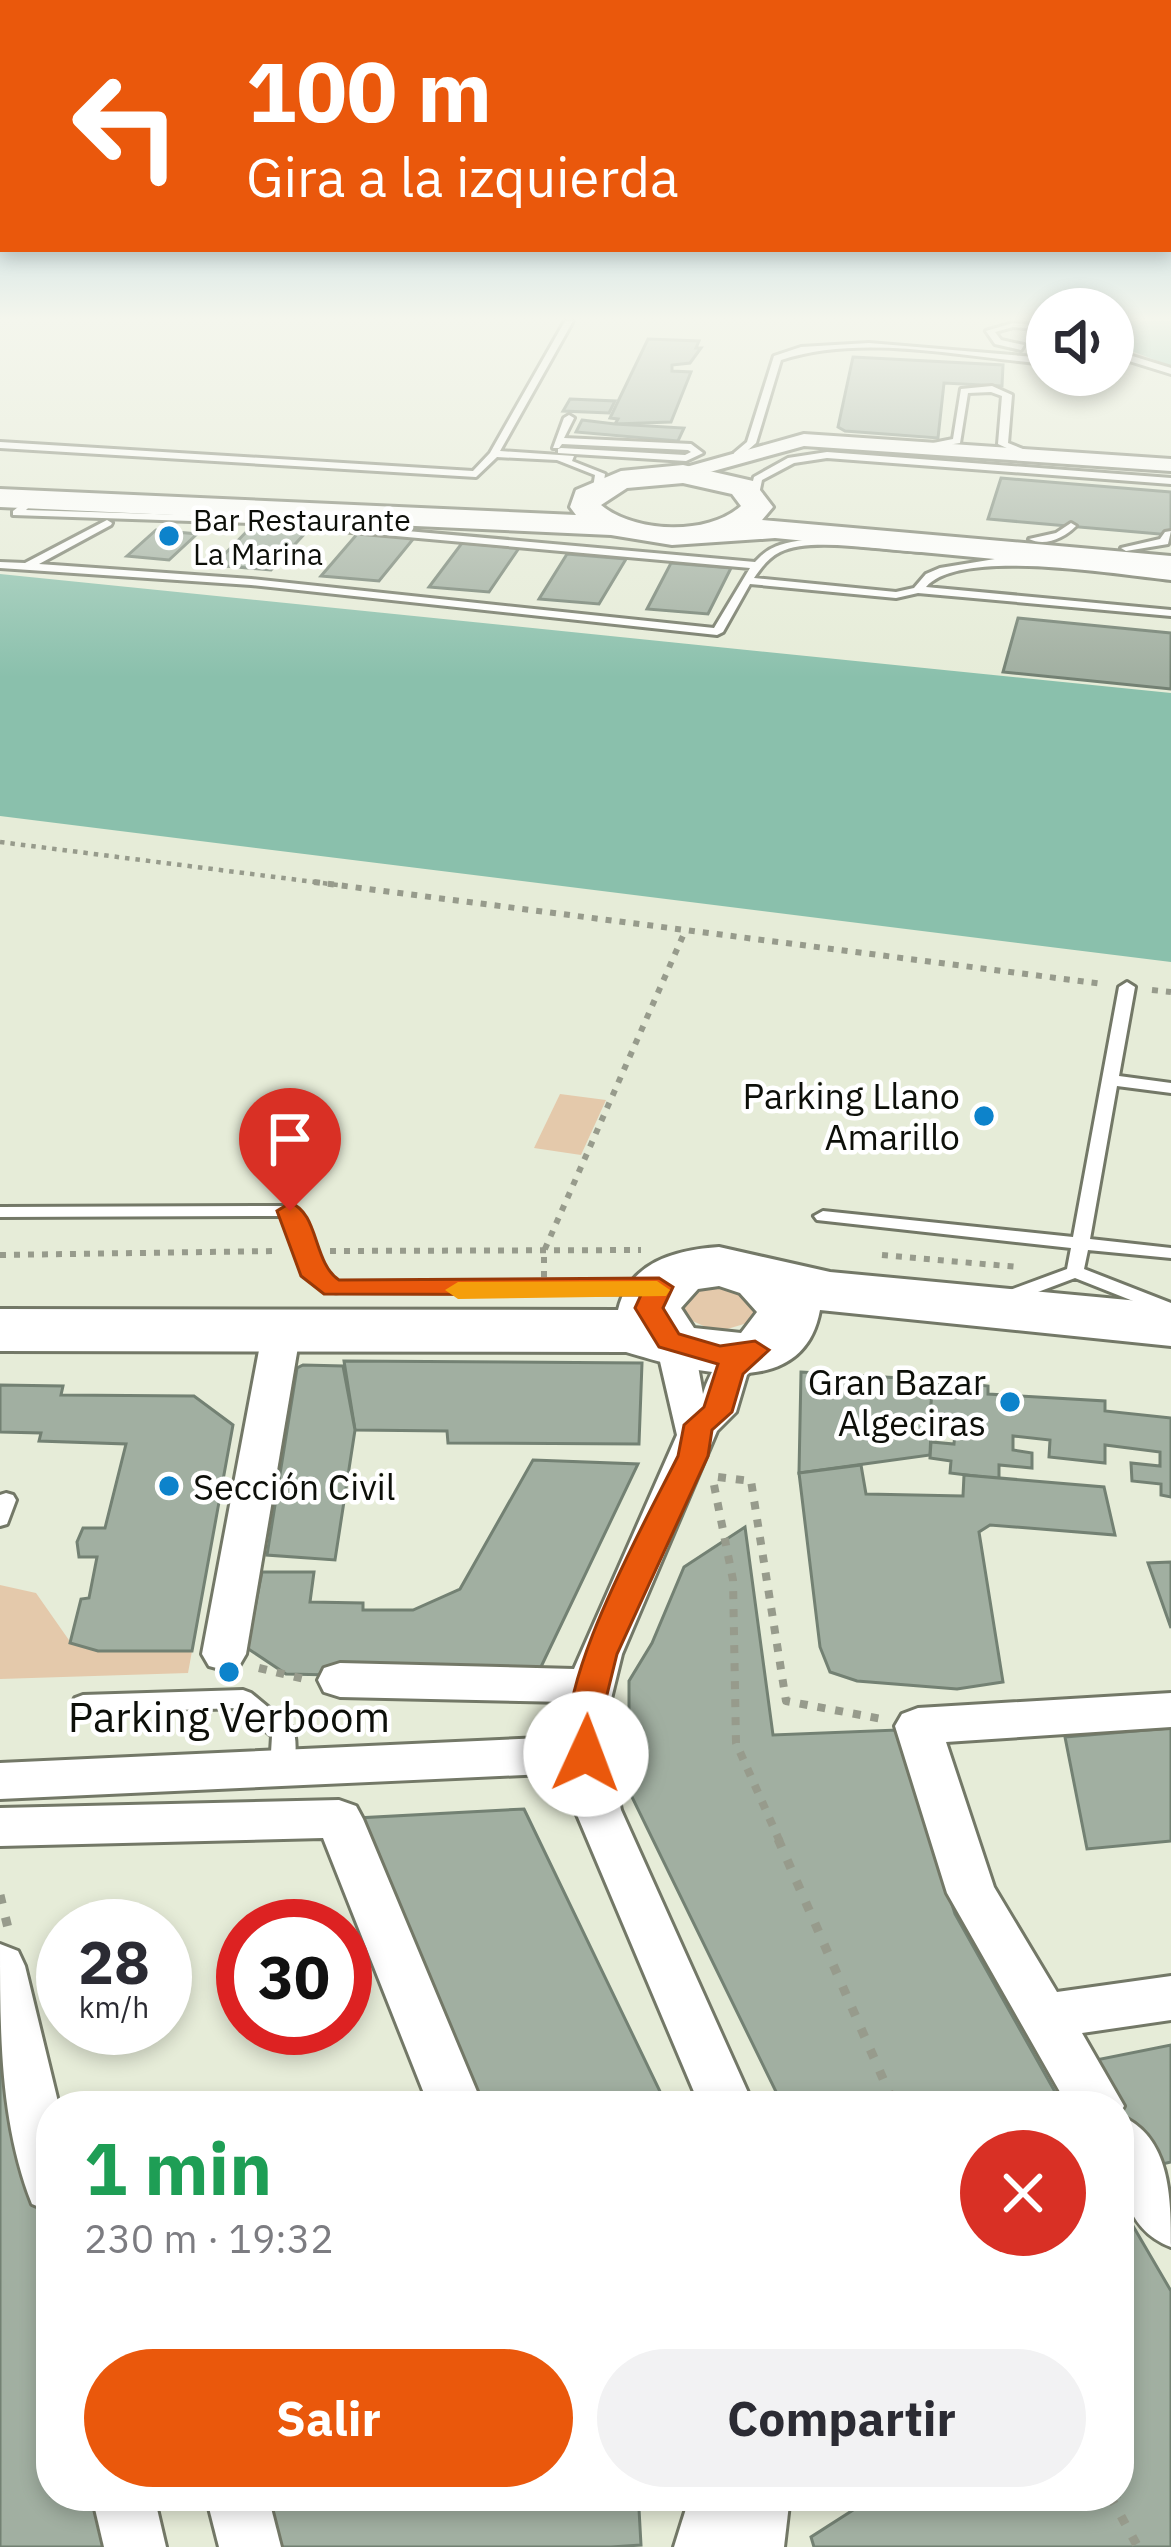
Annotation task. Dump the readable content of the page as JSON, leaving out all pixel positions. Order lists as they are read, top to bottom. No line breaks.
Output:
{"places":["Bar Restaurante La Marina","Parking Llano Amarillo","Gran Bazar Algeciras","Sección Civil","Parking Verboom"],"page":{"turn":["100 m","Gira a la izquierda"],"speed":"28 km/h","limit":"30","heading":["1 min","230 m · 19:32"],"buttons":["Salir","Compartir"]}}
